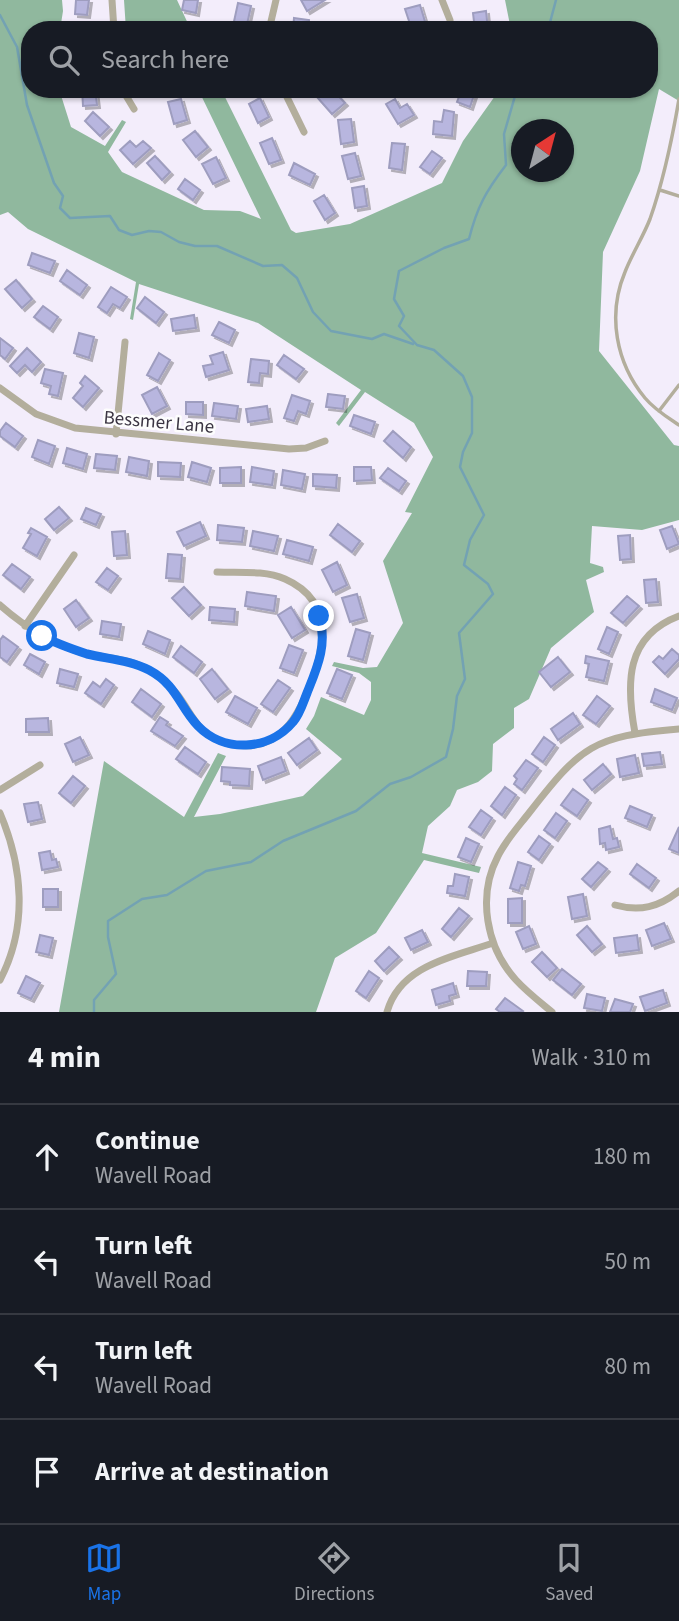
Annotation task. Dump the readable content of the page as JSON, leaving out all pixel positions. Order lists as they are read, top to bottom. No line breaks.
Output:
{"streets":{"street":["Bessmer Lane"]},"north":"top right","page":{"search":"Search here","heading":["4 min","Walk · 310 m"],"list":[["Continue","Wavell Road","180 m"],["Turn left","Wavell Road","50 m"],["Turn left","Wavell Road","80 m"],"Arrive at destination"],"nav":["Map","Directions","Saved"]}}
